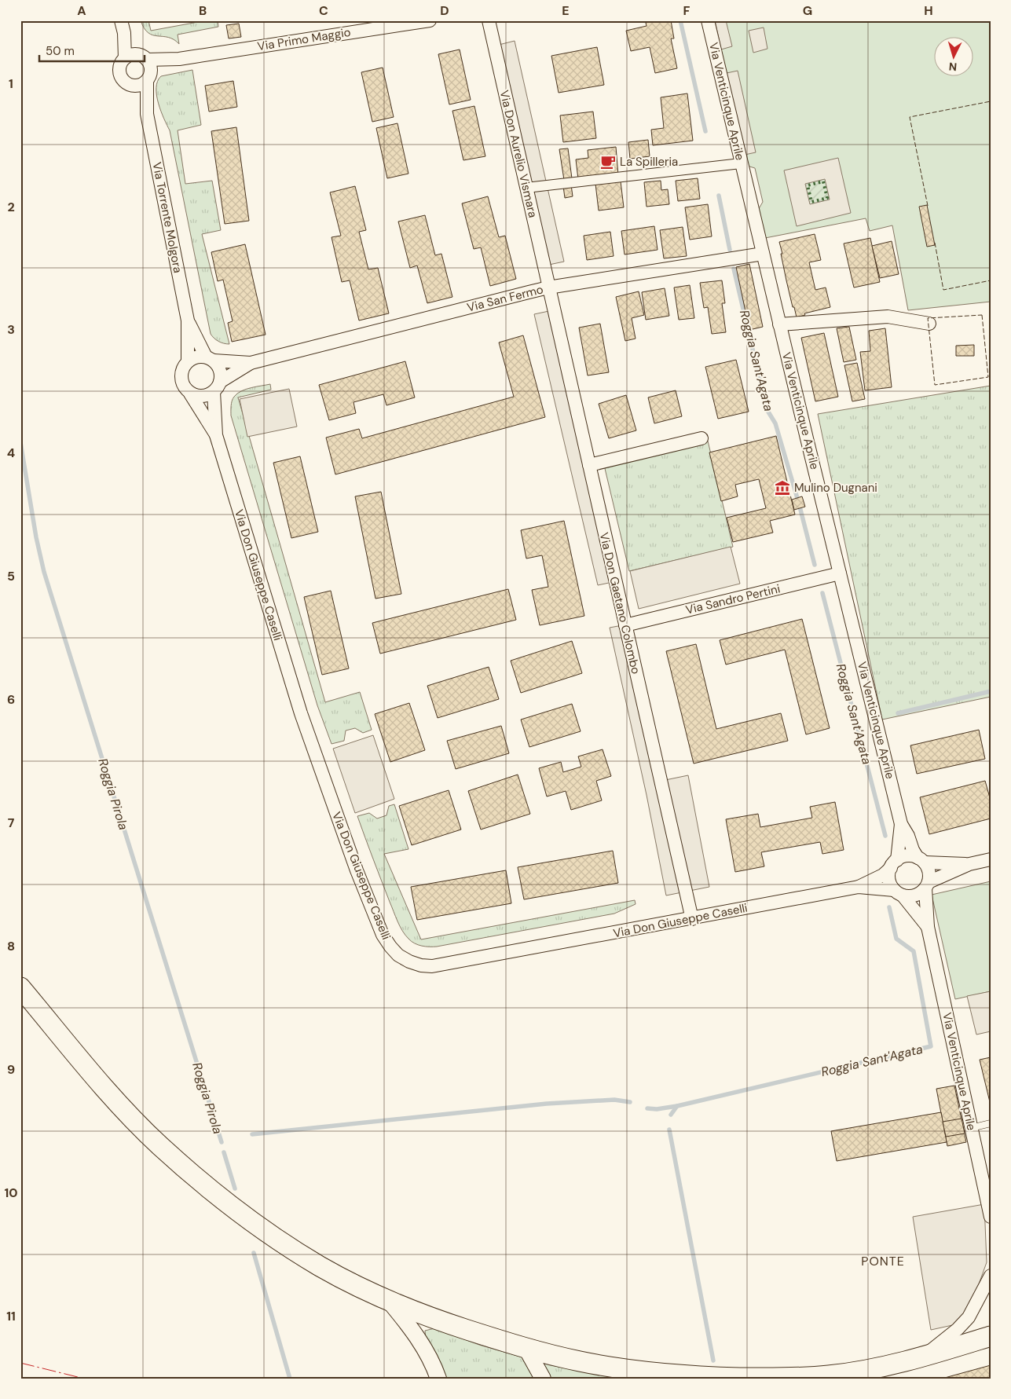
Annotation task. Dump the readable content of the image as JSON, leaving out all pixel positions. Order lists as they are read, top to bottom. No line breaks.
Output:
{"streets":{"street":["Via Primo Maggio","Via Venticinque Aprile","Via Don Aurelio Vismara","Via Torrente Molgora","Via San Fermo","Via Don Giuseppe Caselli","Via Sandro Pertini","Via Don Gaetano Colombo"]},"crossings":[["Via Primo Maggio","Via Torrente Molgora"],["Via Venticinque Aprile","Via San Fermo"],["Via Venticinque Aprile","Via Don Giuseppe Caselli"],["Via Venticinque Aprile","Via Sandro Pertini"],["Via Don Aurelio Vismara","Via San Fermo"],["Via Don Aurelio Vismara","Via Don Gaetano Colombo"],["Via Torrente Molgora","Via Don Giuseppe Caselli"],["Via San Fermo","Via Don Gaetano Colombo"],["Via Don Giuseppe Caselli","Via Don Gaetano Colombo"],["Via Sandro Pertini","Via Don Gaetano Colombo"]],"districts":["PONTE"],"water":["Roggia Sant'Agata","Roggia Pirola"],"places":{"cafe":["La Spilleria"],"museum":["Mulino Dugnani"]},"scale_bar":"50 m","north":"bottom","grid":{"columns":["A","B","C","D","E","F","G","H"],"rows":["1","2","3","4","5","6","7","8","9","10","11"]}}
